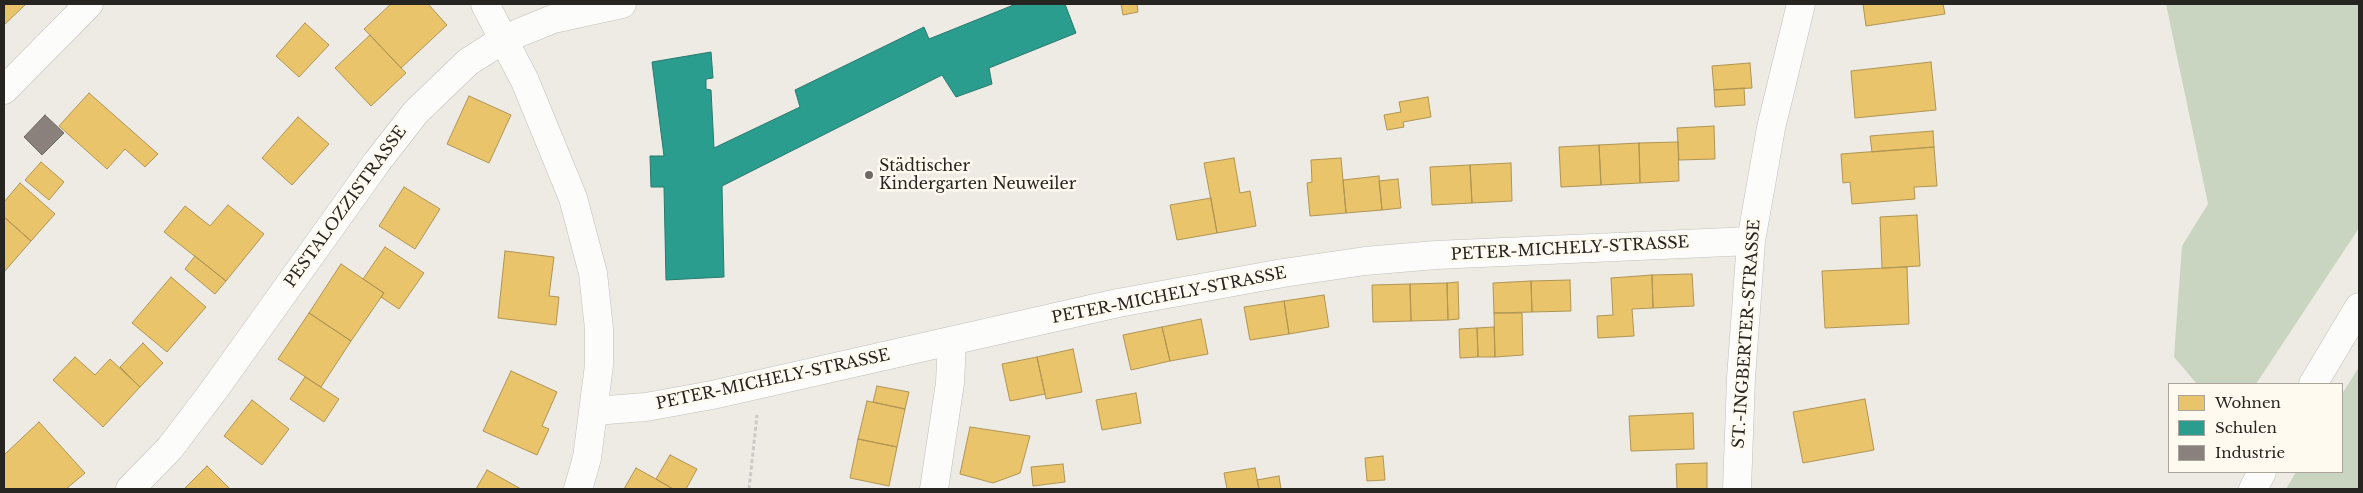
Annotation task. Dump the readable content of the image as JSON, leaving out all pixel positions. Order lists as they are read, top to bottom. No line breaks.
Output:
{"streets":{"street":["PESTALOZZISTRASSE","PETER-MICHELY-STRASSE","ST.-INGBERTER-STRASSE"]},"crossings":[["PETER-MICHELY-STRASSE","ST.-INGBERTER-STRASSE"]],"places":["Städtischer Kindergarten Neuweiler"],"legend":["Wohnen","Schulen","Industrie"]}
